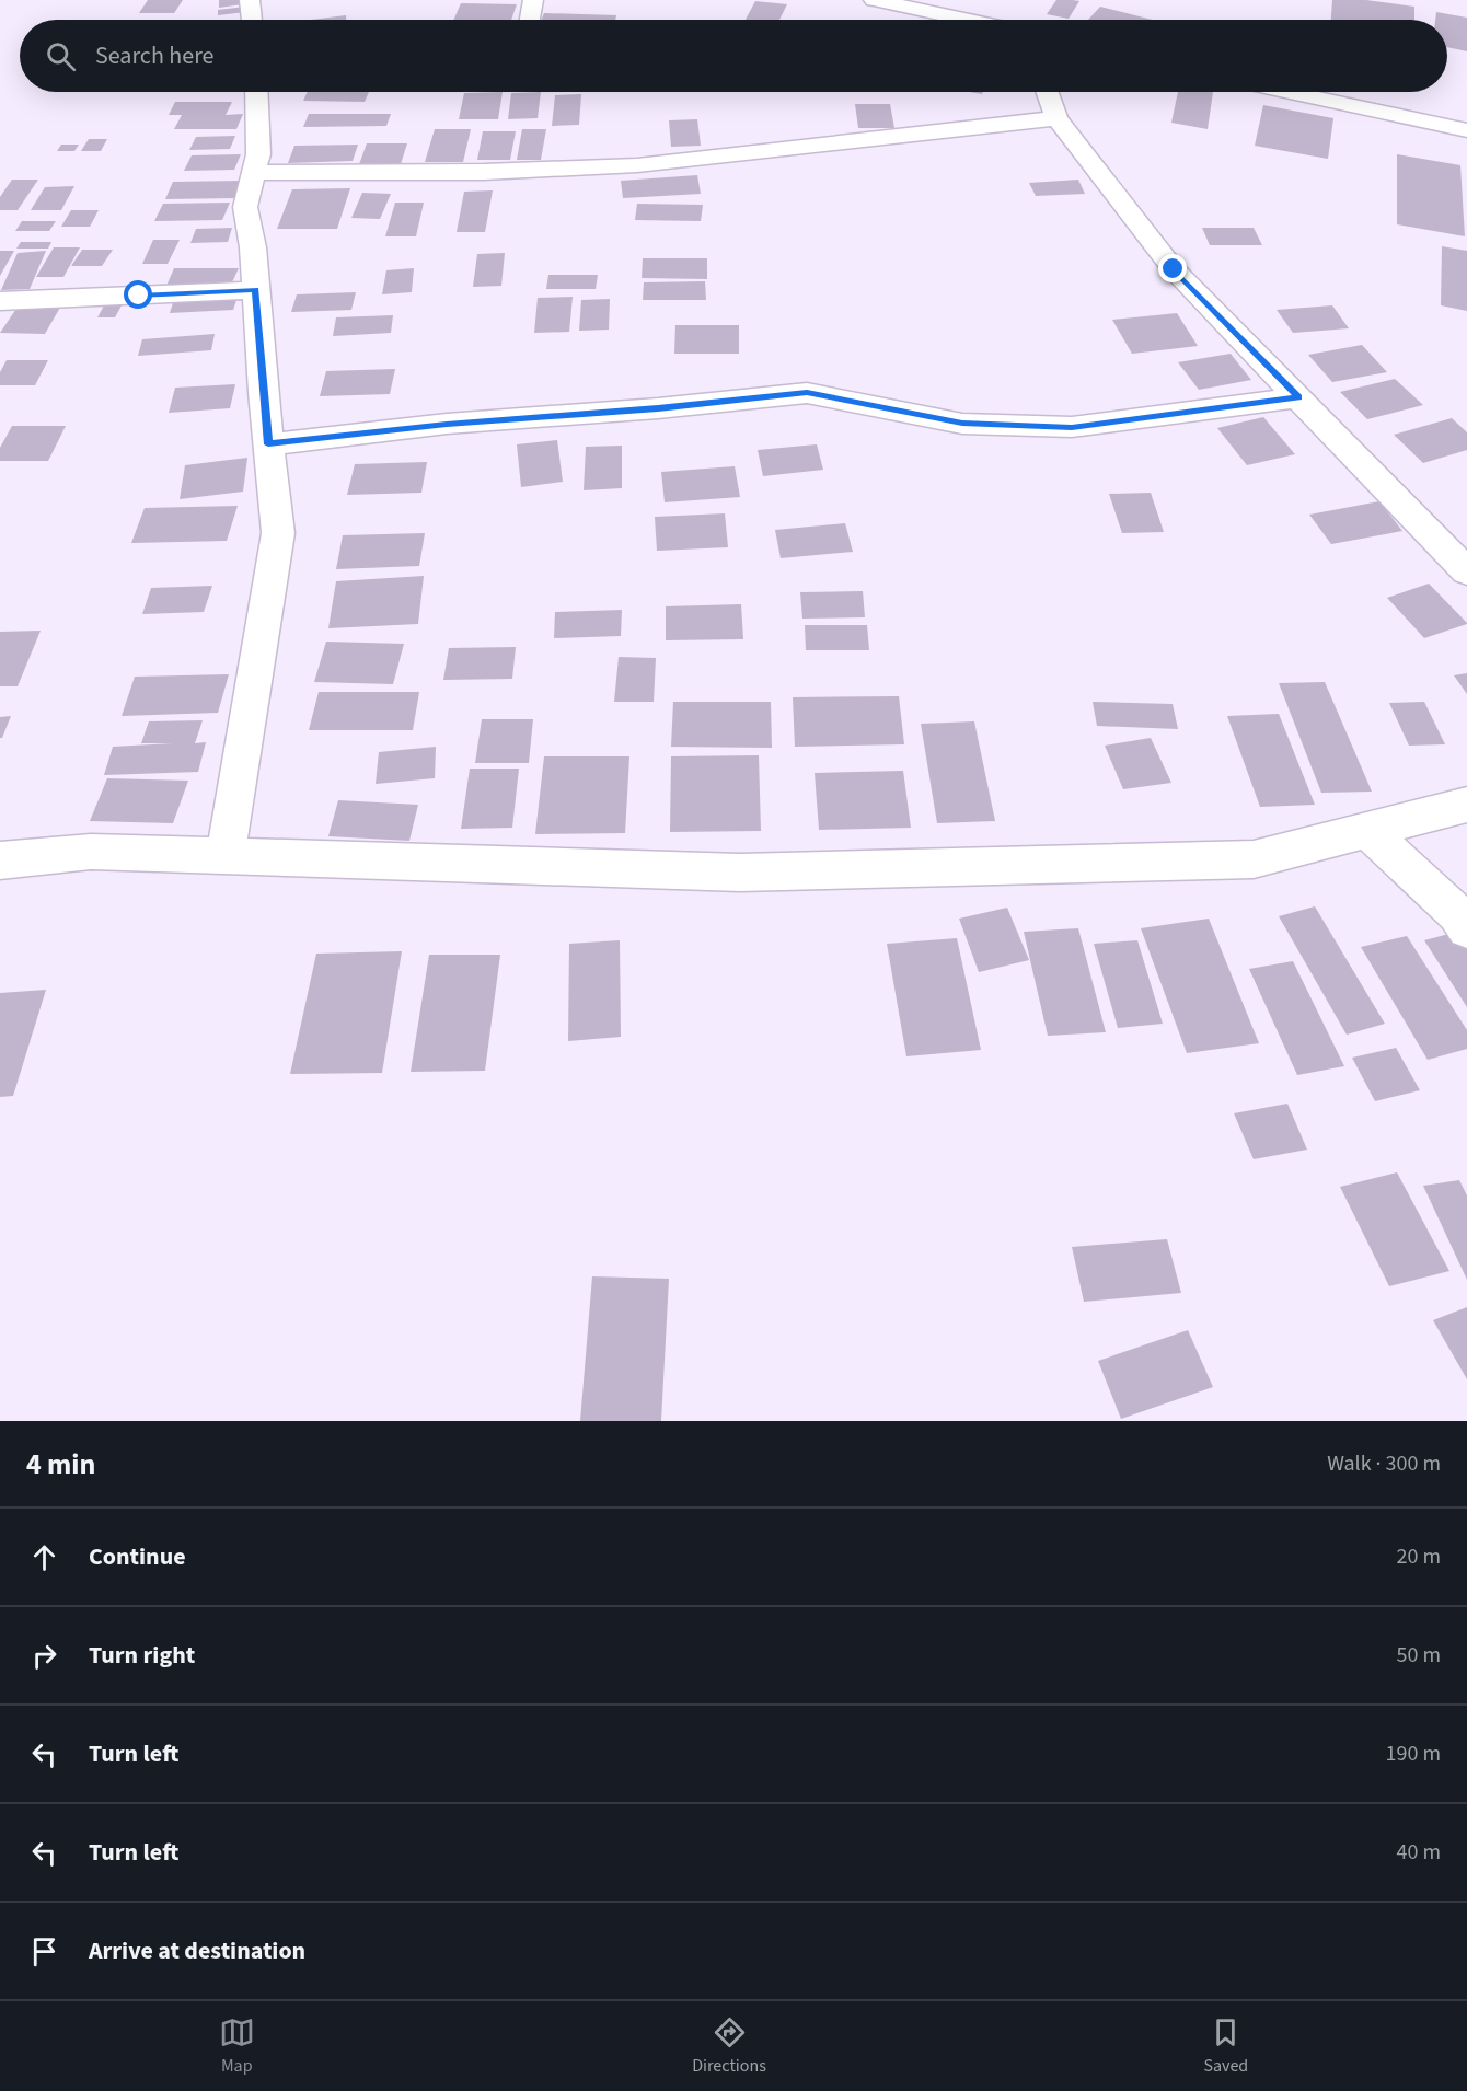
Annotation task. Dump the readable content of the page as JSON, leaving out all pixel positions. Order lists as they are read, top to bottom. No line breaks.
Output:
{"page":{"search":"Search here","heading":["4 min","Walk · 300 m"],"list":[["Continue","20 m"],["Turn right","50 m"],["Turn left","190 m"],["Turn left","40 m"],"Arrive at destination"],"nav":["Map","Directions","Saved"]}}
